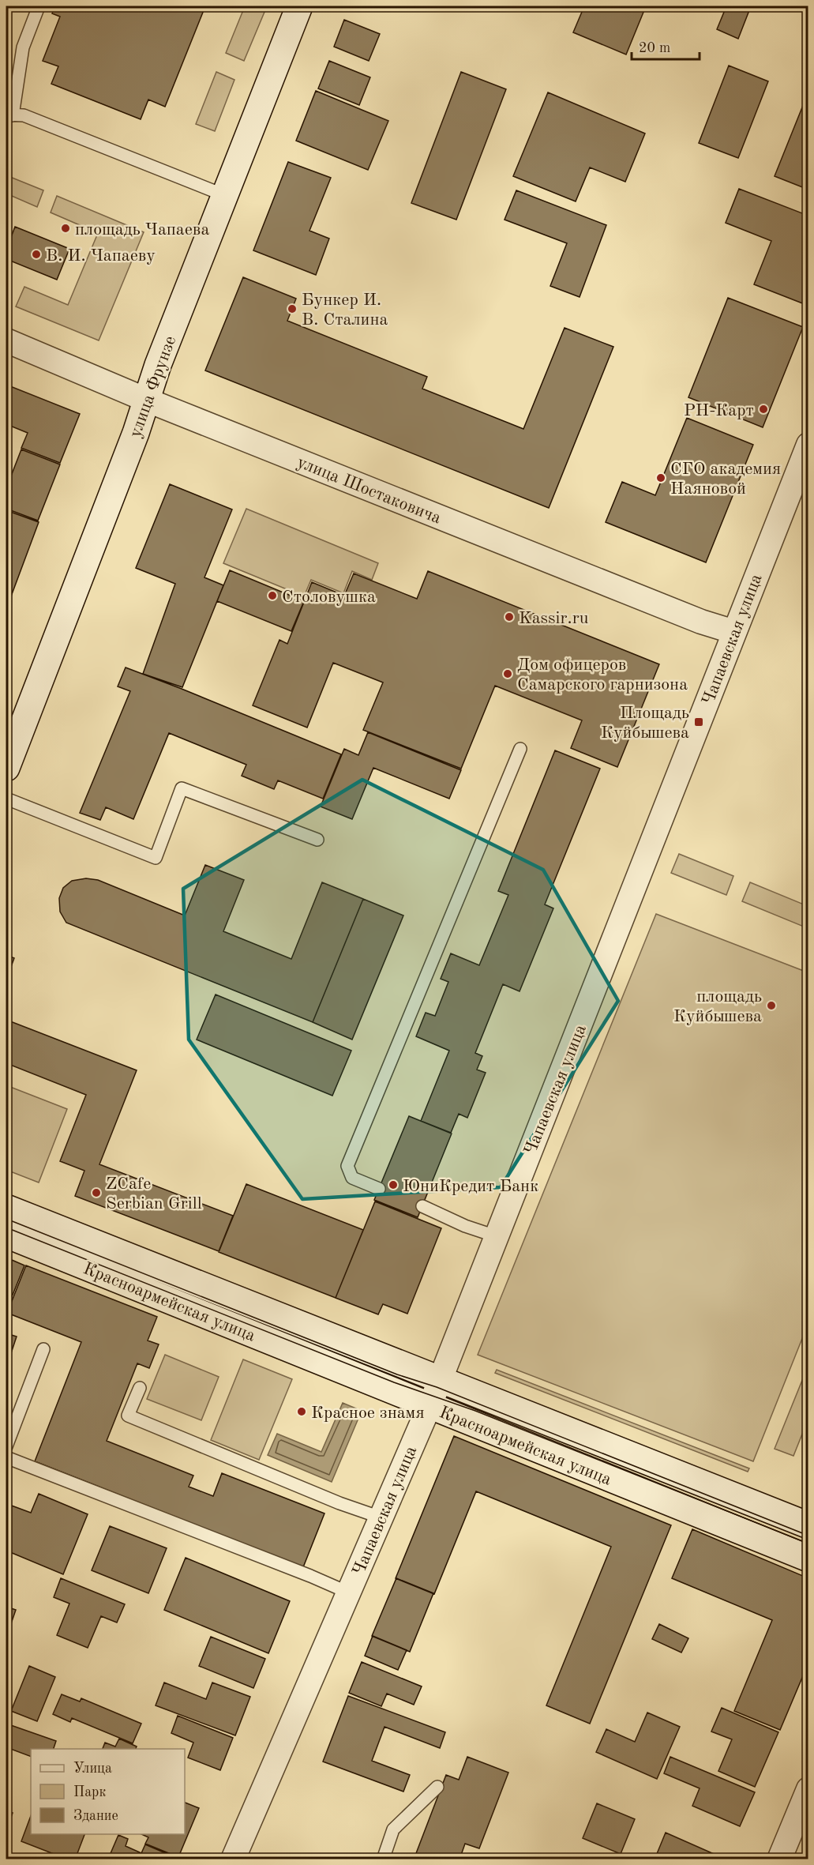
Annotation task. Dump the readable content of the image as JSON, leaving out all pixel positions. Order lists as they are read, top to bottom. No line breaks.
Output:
{"streets":{"main road":["улица Фрунзе","Красноармейская улица"],"street":["улица Шостаковича","Чапаевская улица"]},"crossings":[["улица Фрунзе","улица Шостаковича"],["улица Шостаковича","Чапаевская улица"],["Чапаевская улица","Красноармейская улица"]],"places":{"other":["площадь Чапаева","В. И. Чапаеву","Бункер И. В. Сталина","РН-Карт","СГО академия Наяновой","Столовушка","Kassir.ru","Дом офицеров Самарского гарнизона","площадь Куйбышева","ЮниКредит Банк","ZCafe Serbian Grill","Красное знамя"],"transit":["Площадь Куйбышева"]},"legend":["Улица","Парк","Здание"],"scale_bar":"20 m"}
